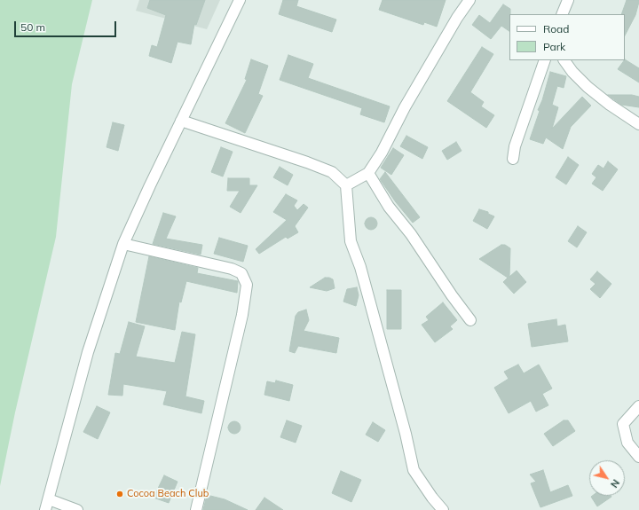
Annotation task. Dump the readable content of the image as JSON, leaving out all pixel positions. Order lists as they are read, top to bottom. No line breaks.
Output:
{"places":["Cocoa Beach Club"],"legend":["Road","Park"],"scale_bar":"50 m","north":"bottom right"}
